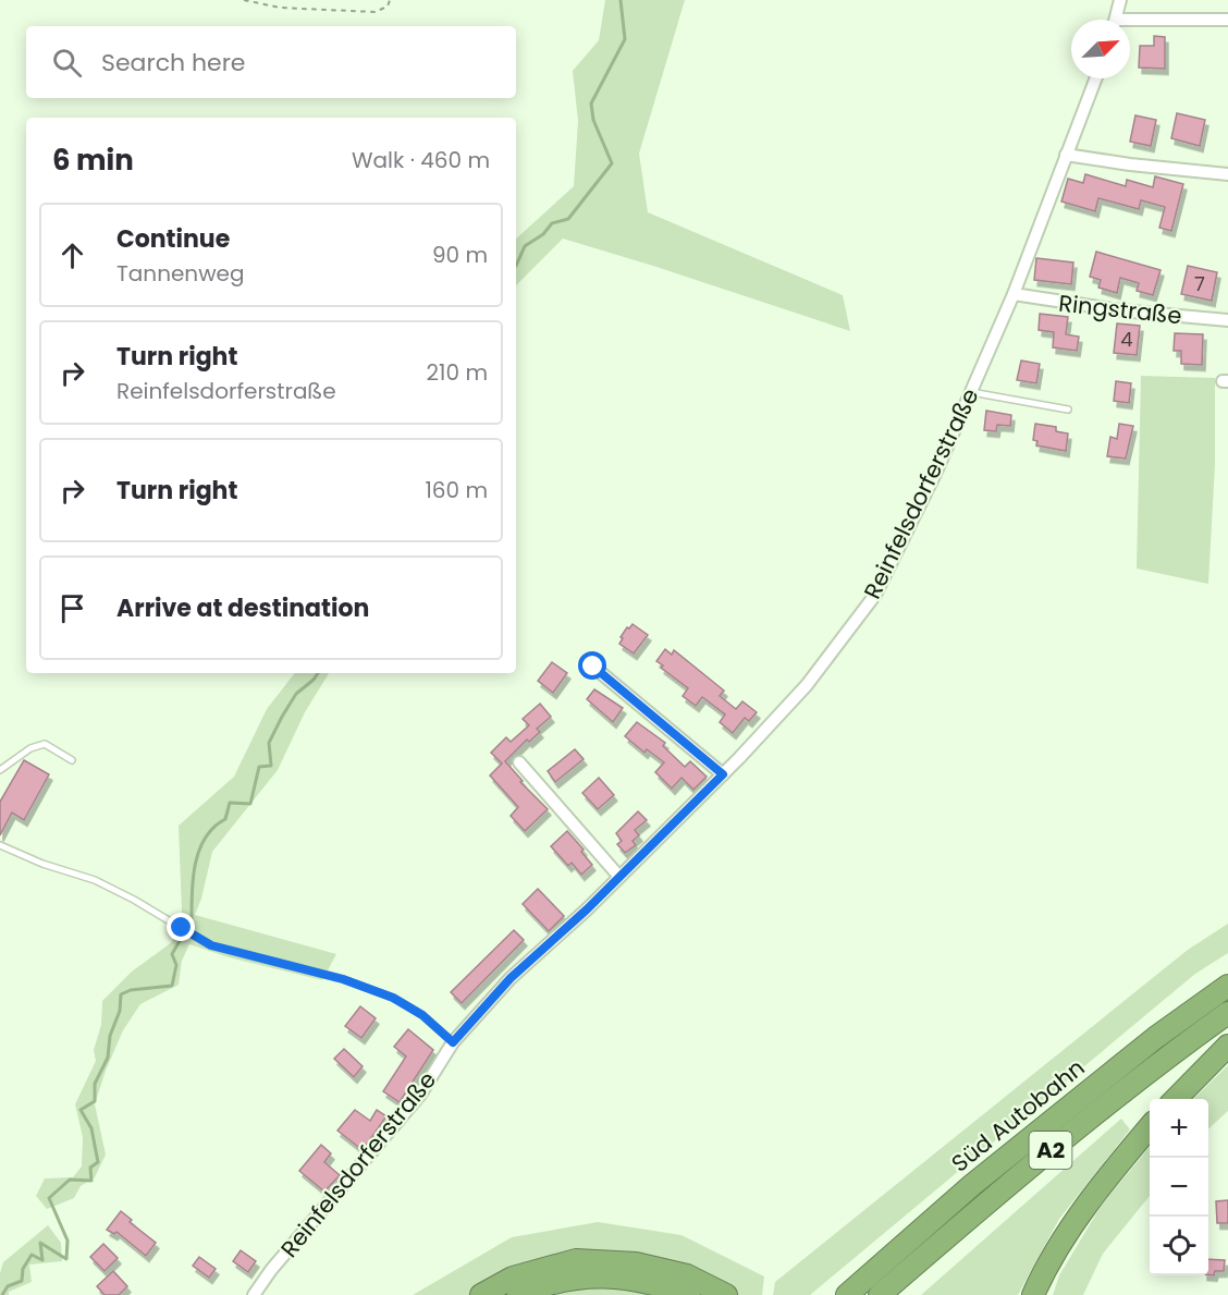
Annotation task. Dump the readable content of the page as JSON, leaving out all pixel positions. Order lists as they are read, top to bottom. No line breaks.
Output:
{"streets":{"highway":["Süd Autobahn","A2"],"street":["Ringstraße","Reinfelsdorferstraße"]},"crossings":[["Ringstraße","Reinfelsdorferstraße"]],"house_numbers":["7","4"],"north":"top right","page":{"search":"Search here","heading":["6 min","Walk · 460 m"],"list":[["Continue","Tannenweg","90 m"],["Turn right","Reinfelsdorferstraße","210 m"],["Turn right","160 m"],"Arrive at destination"],"map_buttons":["+","−"]}}
